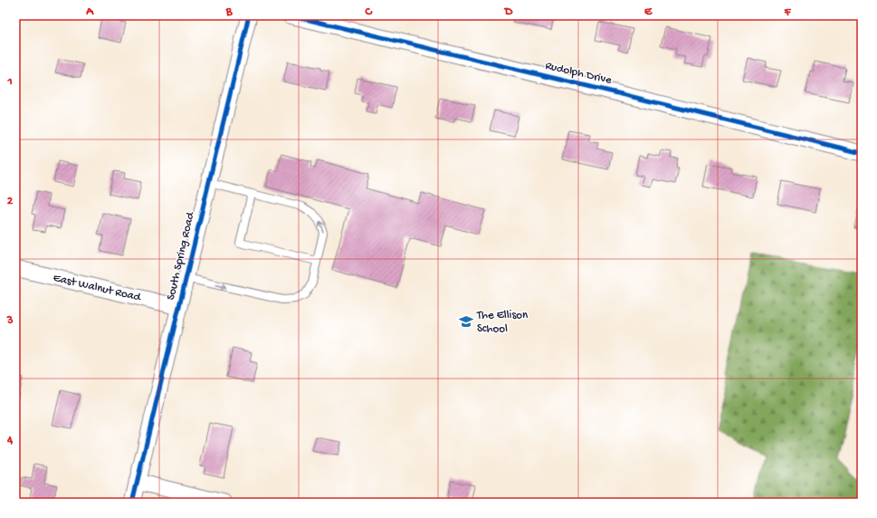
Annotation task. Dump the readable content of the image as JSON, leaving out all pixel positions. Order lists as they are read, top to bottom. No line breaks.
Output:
{"streets":{"street":["Rudolph Drive","South Spring Road","East Walnut Road"]},"crossings":[["South Spring Road","East Walnut Road"]],"places":{"school or university":["The Ellison School"]},"grid":{"columns":["A","B","C","D","E","F"],"rows":["1","2","3","4"]}}
